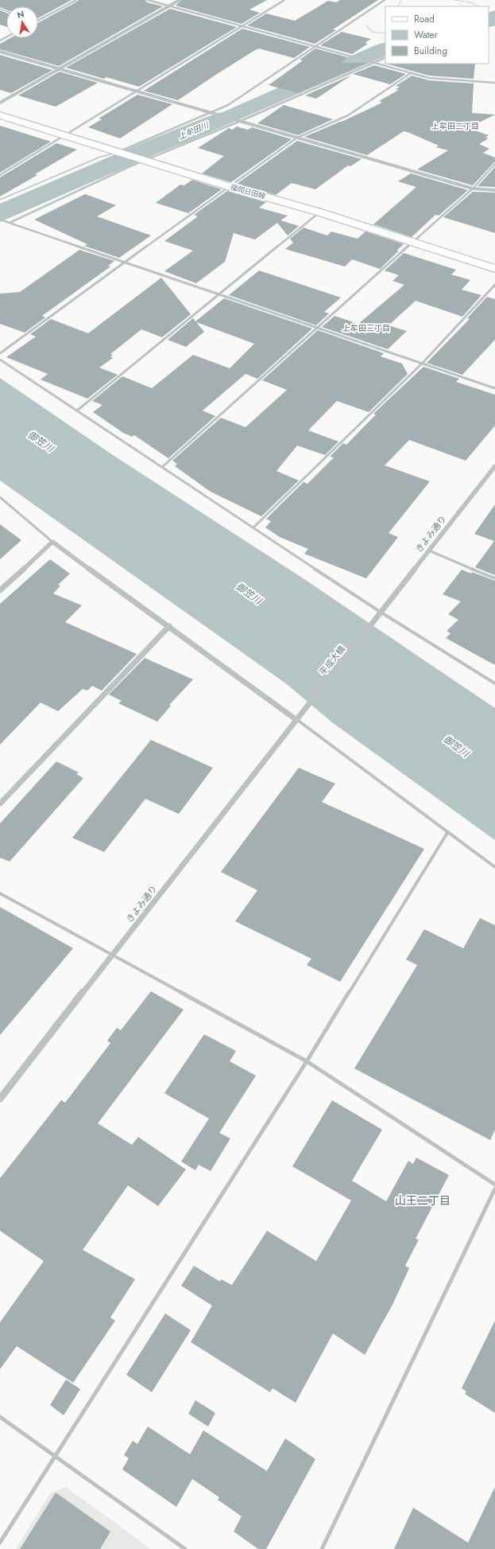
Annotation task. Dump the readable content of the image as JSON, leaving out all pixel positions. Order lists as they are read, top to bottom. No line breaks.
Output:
{"streets":{"main road":["福岡日田線"],"street":["きよみ通り","平成大橋"]},"crossings":[["きよみ通り","平成大橋"]],"districts":["上牟田二丁目","上牟田三丁目","山王二丁目"],"water":["上牟田川","御笠川"],"legend":["Road","Water","Building"],"north":"top"}
